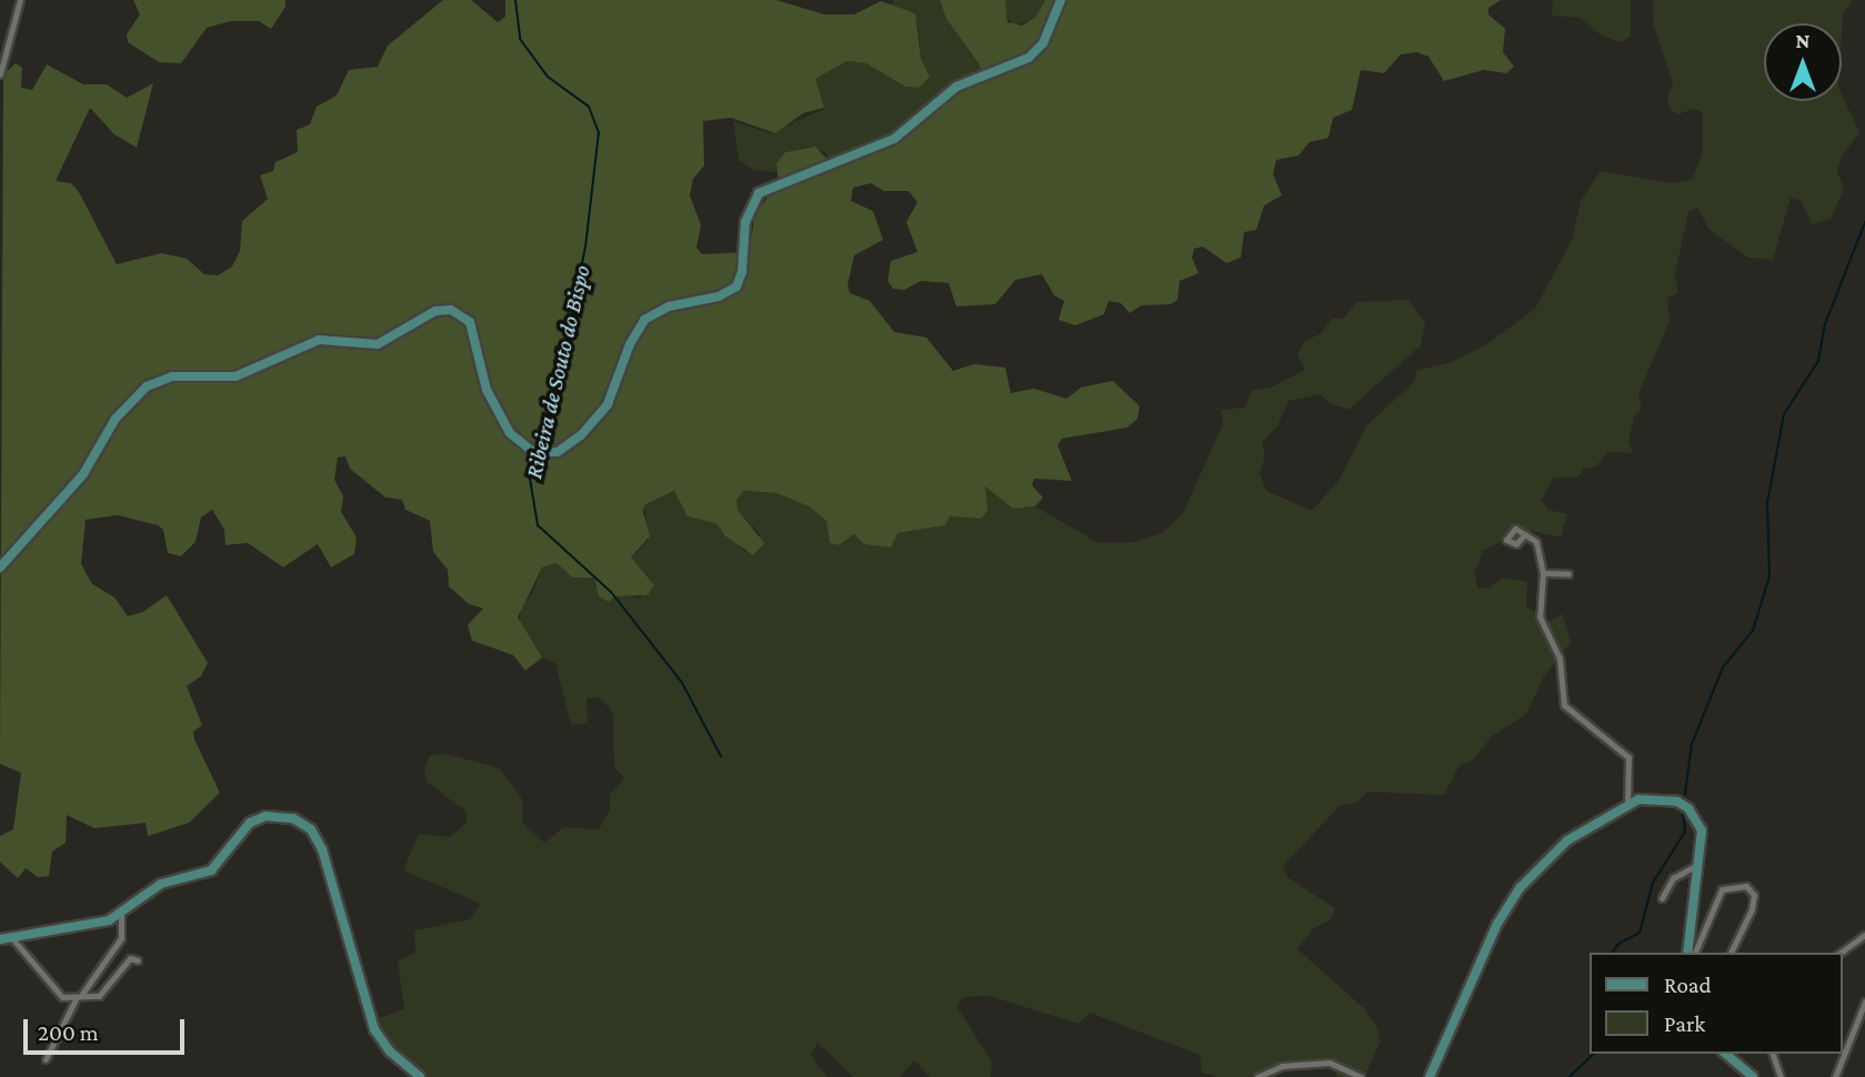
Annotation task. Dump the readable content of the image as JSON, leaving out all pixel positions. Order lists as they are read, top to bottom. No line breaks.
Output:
{"water":["Ribeira de Souto do Bispo"],"legend":["Road","Park"],"scale_bar":"200 m","north":"top"}
